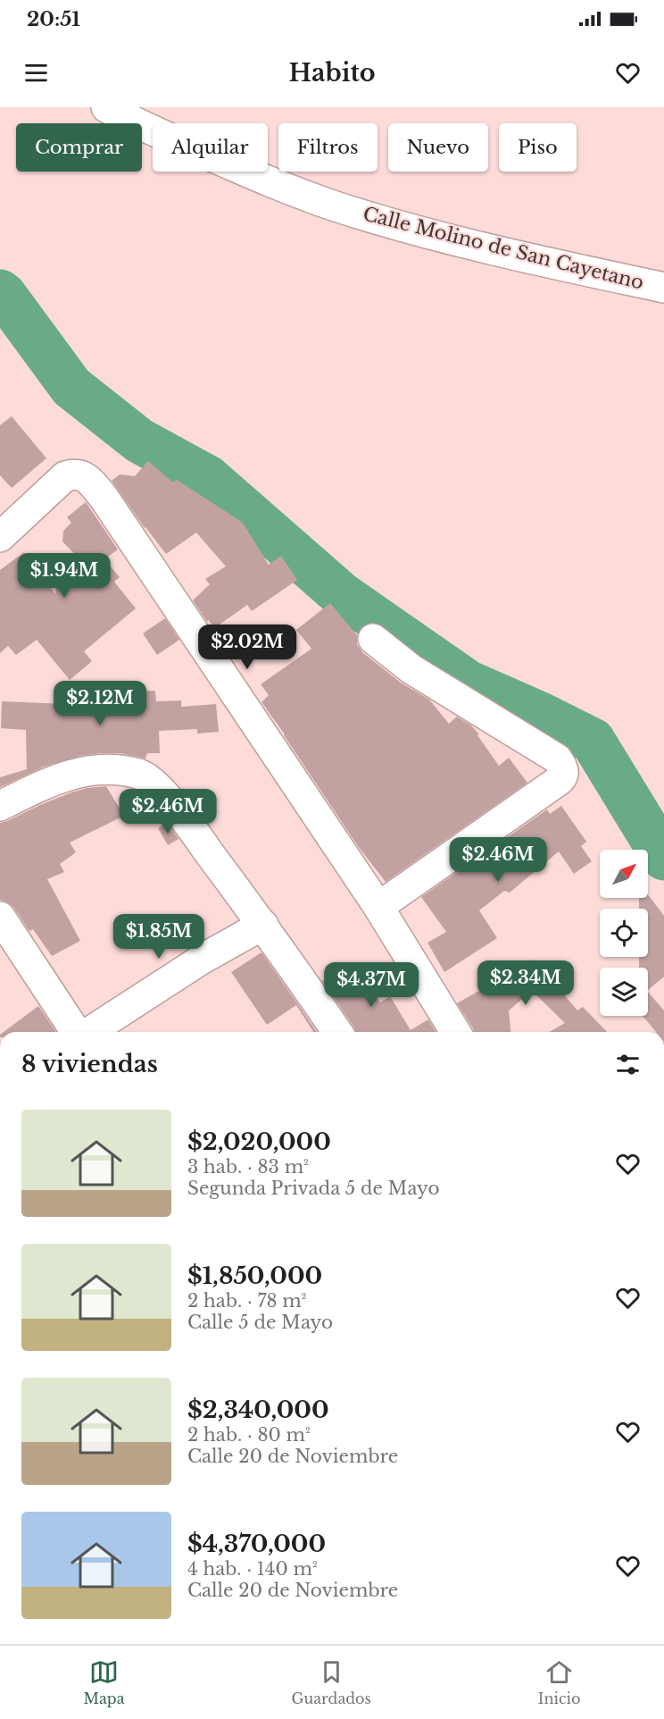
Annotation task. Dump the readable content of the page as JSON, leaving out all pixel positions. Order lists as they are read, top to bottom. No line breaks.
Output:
{"streets":{"street":["Calle Molino de San Cayetano"]},"north":"top right","page":{"status":"20:51","header":"Habito","chip":["Comprar","Alquilar","Filtros","Nuevo","Piso"],"price":["$1.94M","$2.02M","$2.12M","$2.46M","$2.46M","$1.85M","$2.34M","$4.37M"],"heading":"8 viviendas","list":[{"name":"$2,020,000","note":"3 hab. · 83 m² · Segunda Privada 5 de Mayo"},{"name":"$1,850,000","note":"2 hab. · 78 m² · Calle 5 de Mayo"},{"name":"$2,340,000","note":"2 hab. · 80 m² · Calle 20 de Noviembre"},{"name":"$4,370,000","note":"4 hab. · 140 m² · Calle 20 de Noviembre"}],"tabs":["Mapa","Guardados","Inicio"]}}
